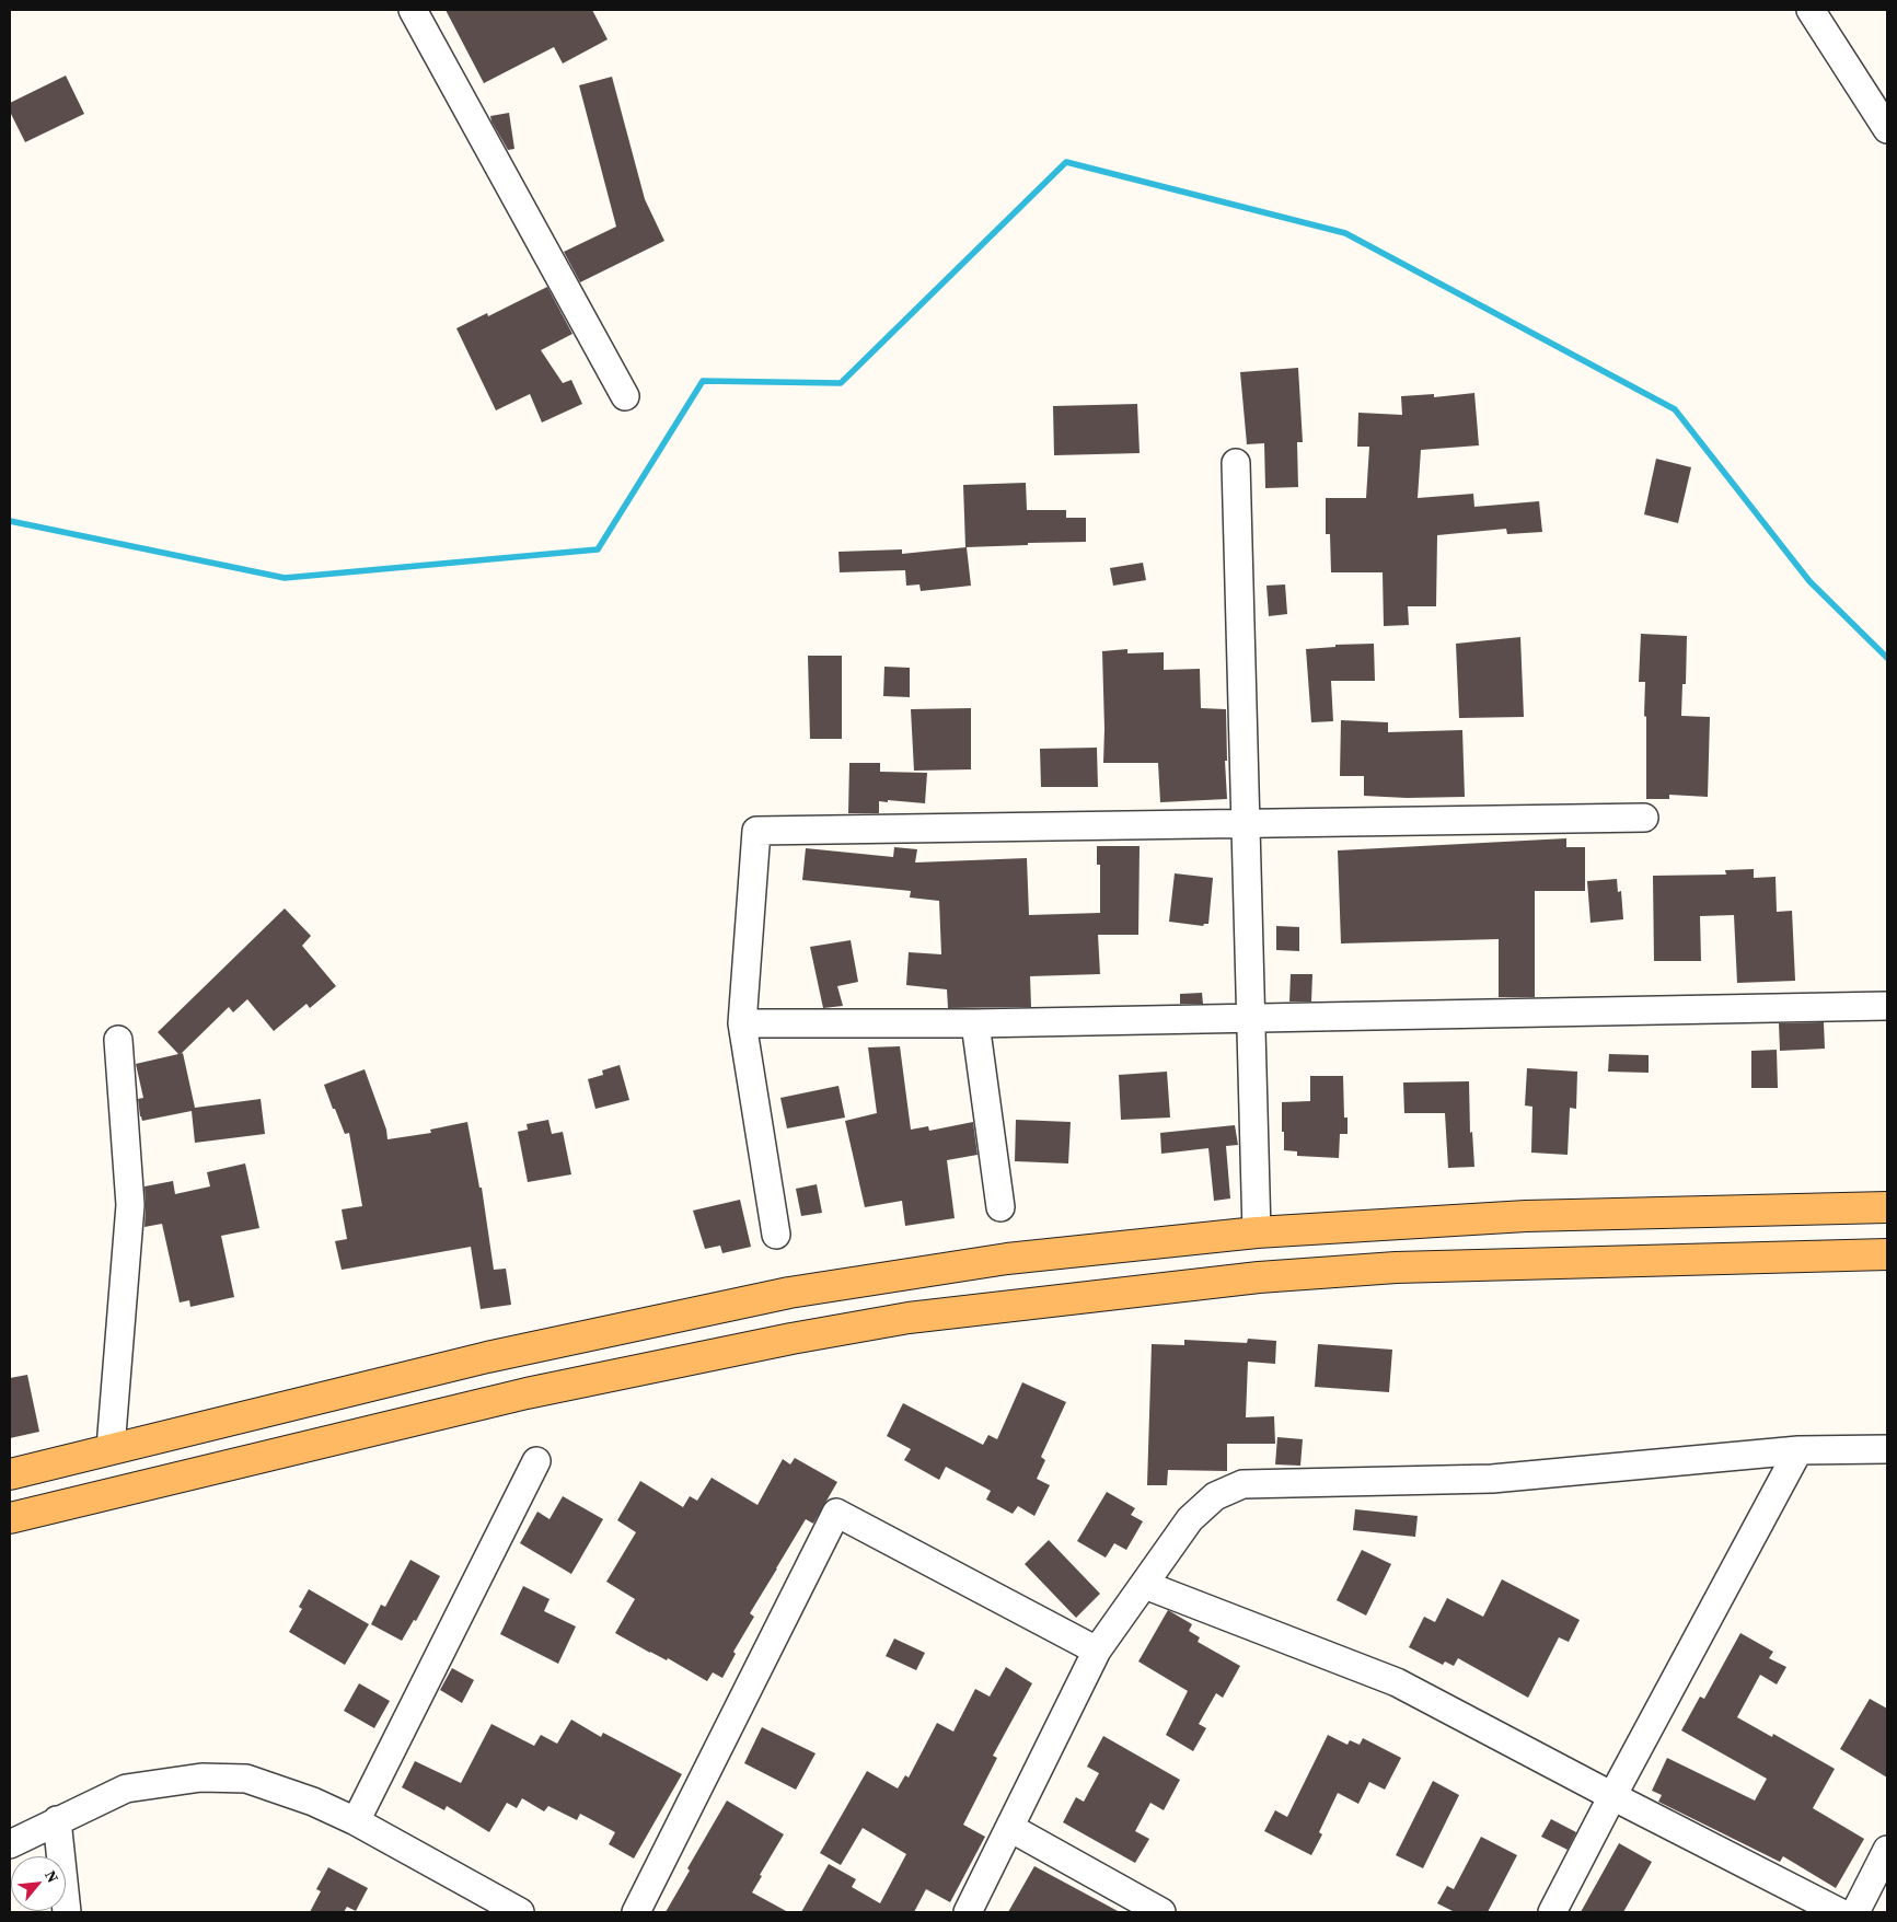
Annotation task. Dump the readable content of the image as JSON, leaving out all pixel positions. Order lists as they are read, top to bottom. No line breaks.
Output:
{"north":"top right"}
